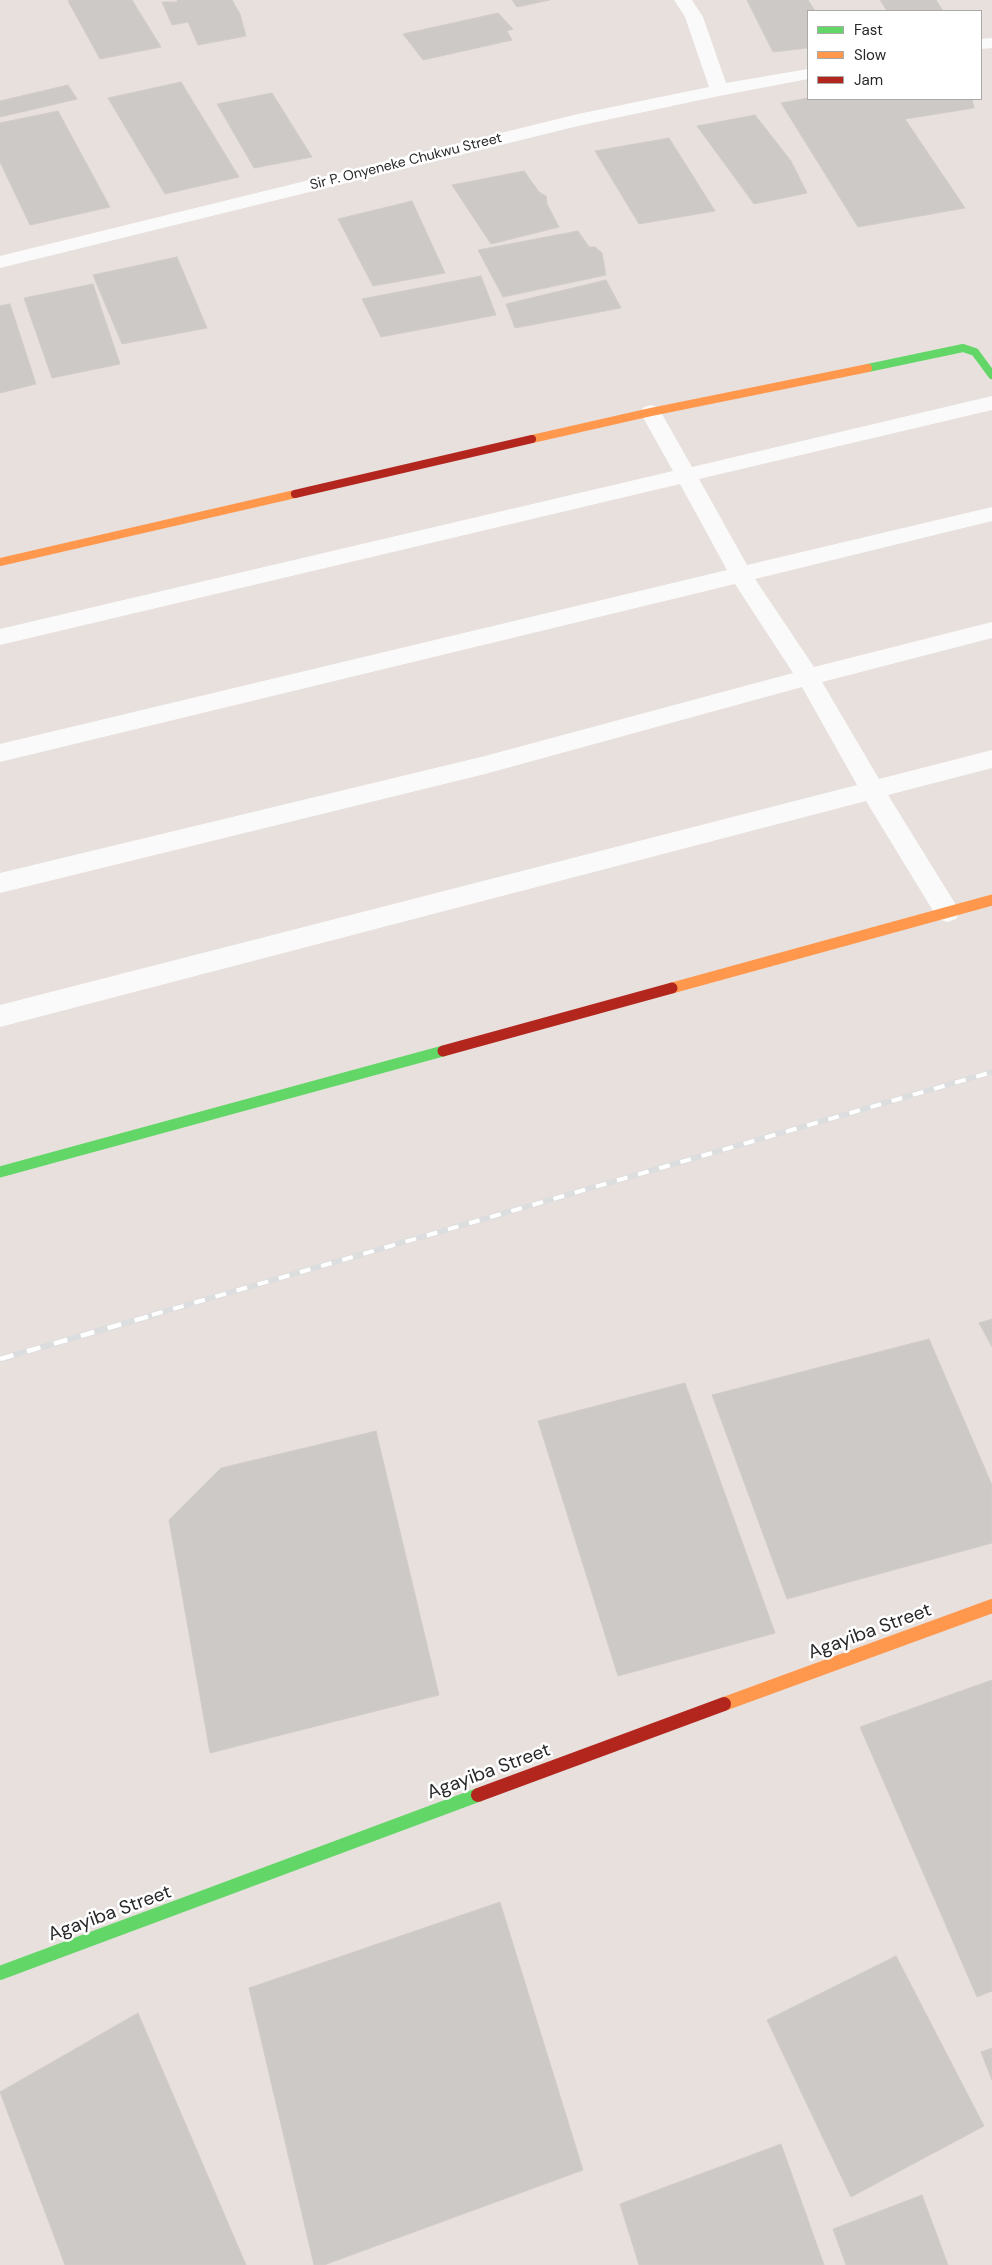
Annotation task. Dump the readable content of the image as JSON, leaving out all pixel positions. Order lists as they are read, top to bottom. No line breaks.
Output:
{"streets":{"street":["Sir P. Onyeneke Chukwu Street","Agayiba Street"]},"legend":["Fast","Slow","Jam"]}
